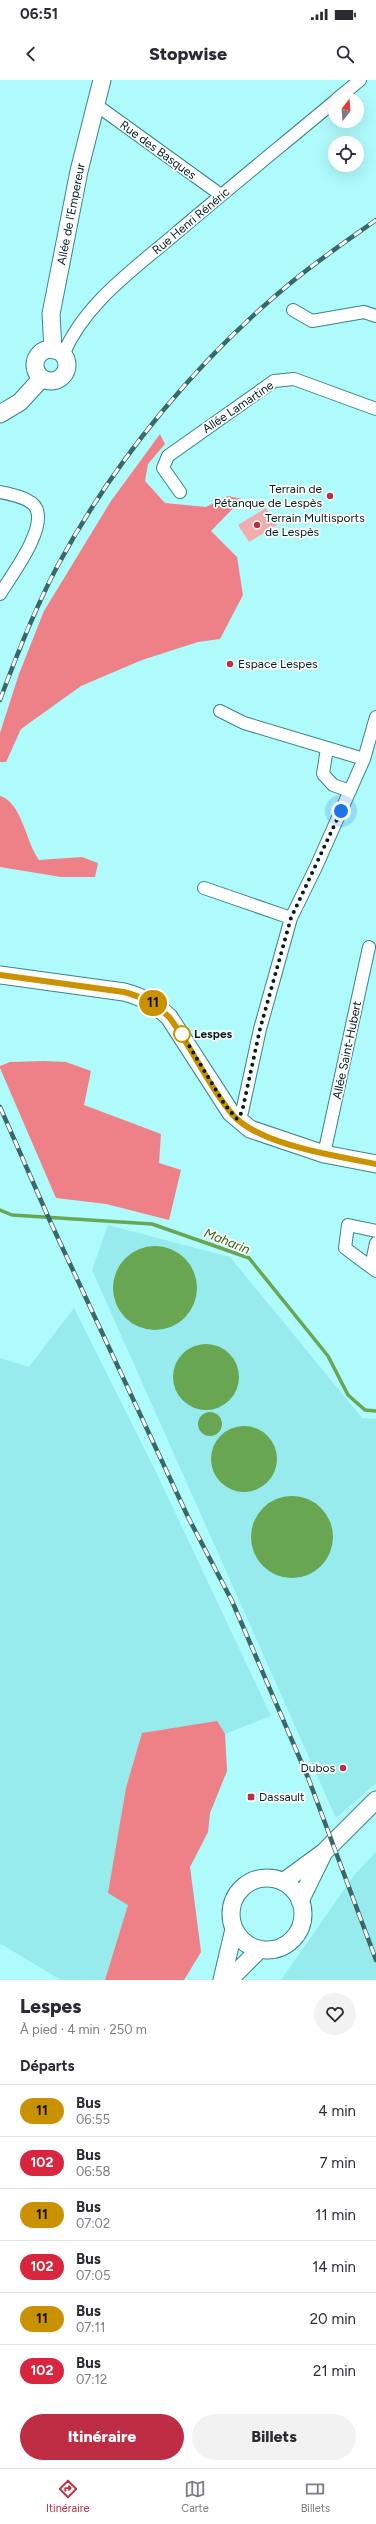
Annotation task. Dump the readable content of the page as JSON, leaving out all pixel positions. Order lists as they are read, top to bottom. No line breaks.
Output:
{"streets":{"street":["Rue des Basques","Allée de l'Empereur","Rue Henri Rénéric","Allée Lamartine","Allée Saint-Hubert"]},"crossings":[["Rue des Basques","Allée de l'Empereur"],["Rue des Basques","Rue Henri Rénéric"],["Allée de l'Empereur","Rue Henri Rénéric"]],"water":["Maharin"],"places":{"other":["Terrain de Pétanque de Lespès","Terrain Multisports de Lespès","Espace Lespes","Lespes","Dubos"],"transit":["Dassault"]},"lines":["bus line 11"],"north":"top","page":{"status":"06:51","header":"Stopwise","on_map":"11","heading":[["Lespes","À pied · 4 min · 250 m"],"Départs"],"list":[{"mark":"11","name":"Bus","note":"06:55","value":"4 min"},{"mark":"102","name":"Bus","note":"06:58","value":"7 min"},{"mark":"11","name":"Bus","note":"07:02","value":"11 min"},{"mark":"102","name":"Bus","note":"07:05","value":"14 min"},{"mark":"11","name":"Bus","note":"07:11","value":"20 min"},{"mark":"102","name":"Bus","note":"07:12","value":"21 min"}],"buttons":["Itinéraire","Billets"],"tabs":["Itinéraire","Carte","Billets"]}}
